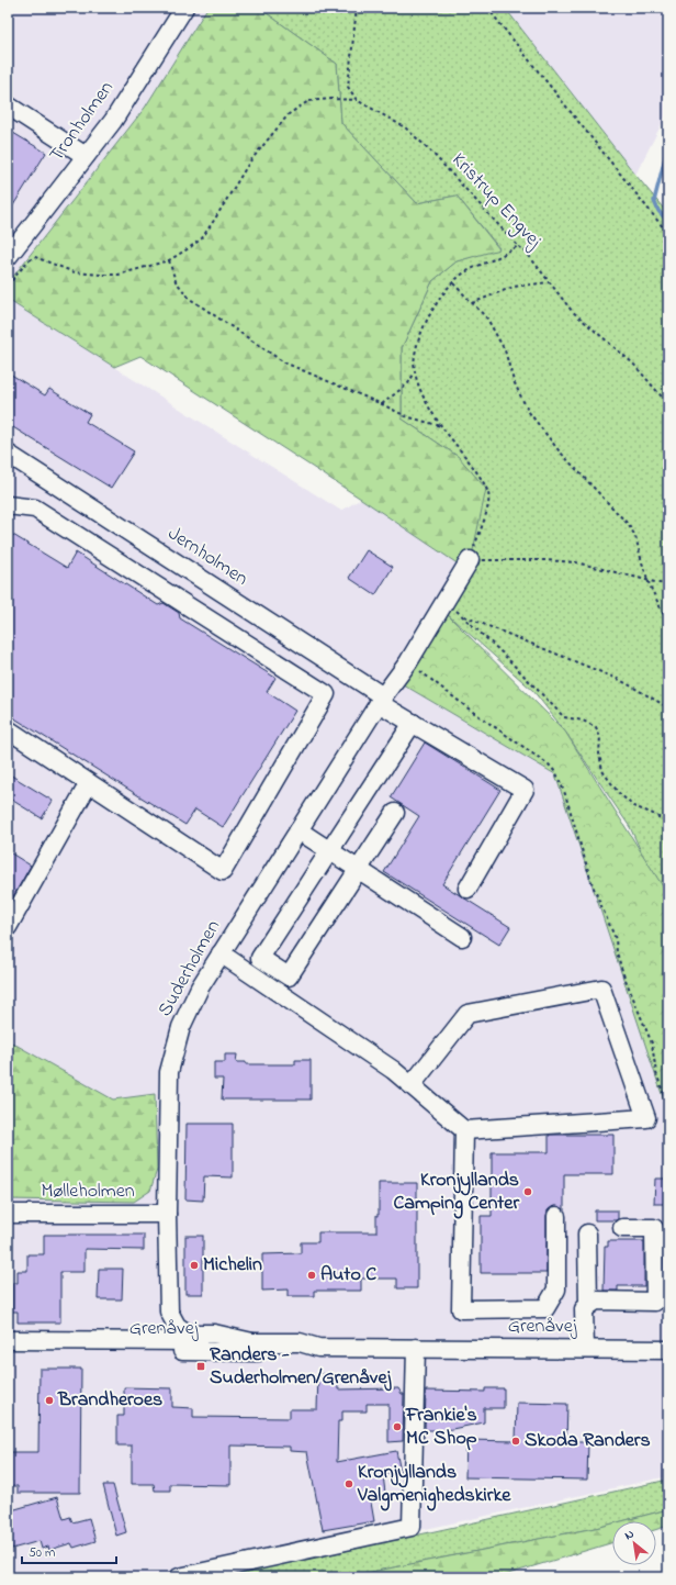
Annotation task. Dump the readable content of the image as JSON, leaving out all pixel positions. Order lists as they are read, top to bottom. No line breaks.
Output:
{"streets":{"street":["Tronholmen","Jernholmen","Suderholmen","Mølleholmen","Grenåvej"],"path":["Kristrup Engvej"]},"crossings":[["Jernholmen","Suderholmen"],["Suderholmen","Mølleholmen"],["Suderholmen","Grenåvej"]],"places":{"other":["Kronjyllands Camping Center","Michelin","Auto C","Brandheroes","Frankie's MC Shop","Skoda Randers","Kronjyllands Valgmenighedskirke"],"transit":["Randers - Suderholmen/Grenåvej"]},"scale_bar":"50 m","north":"top left"}
